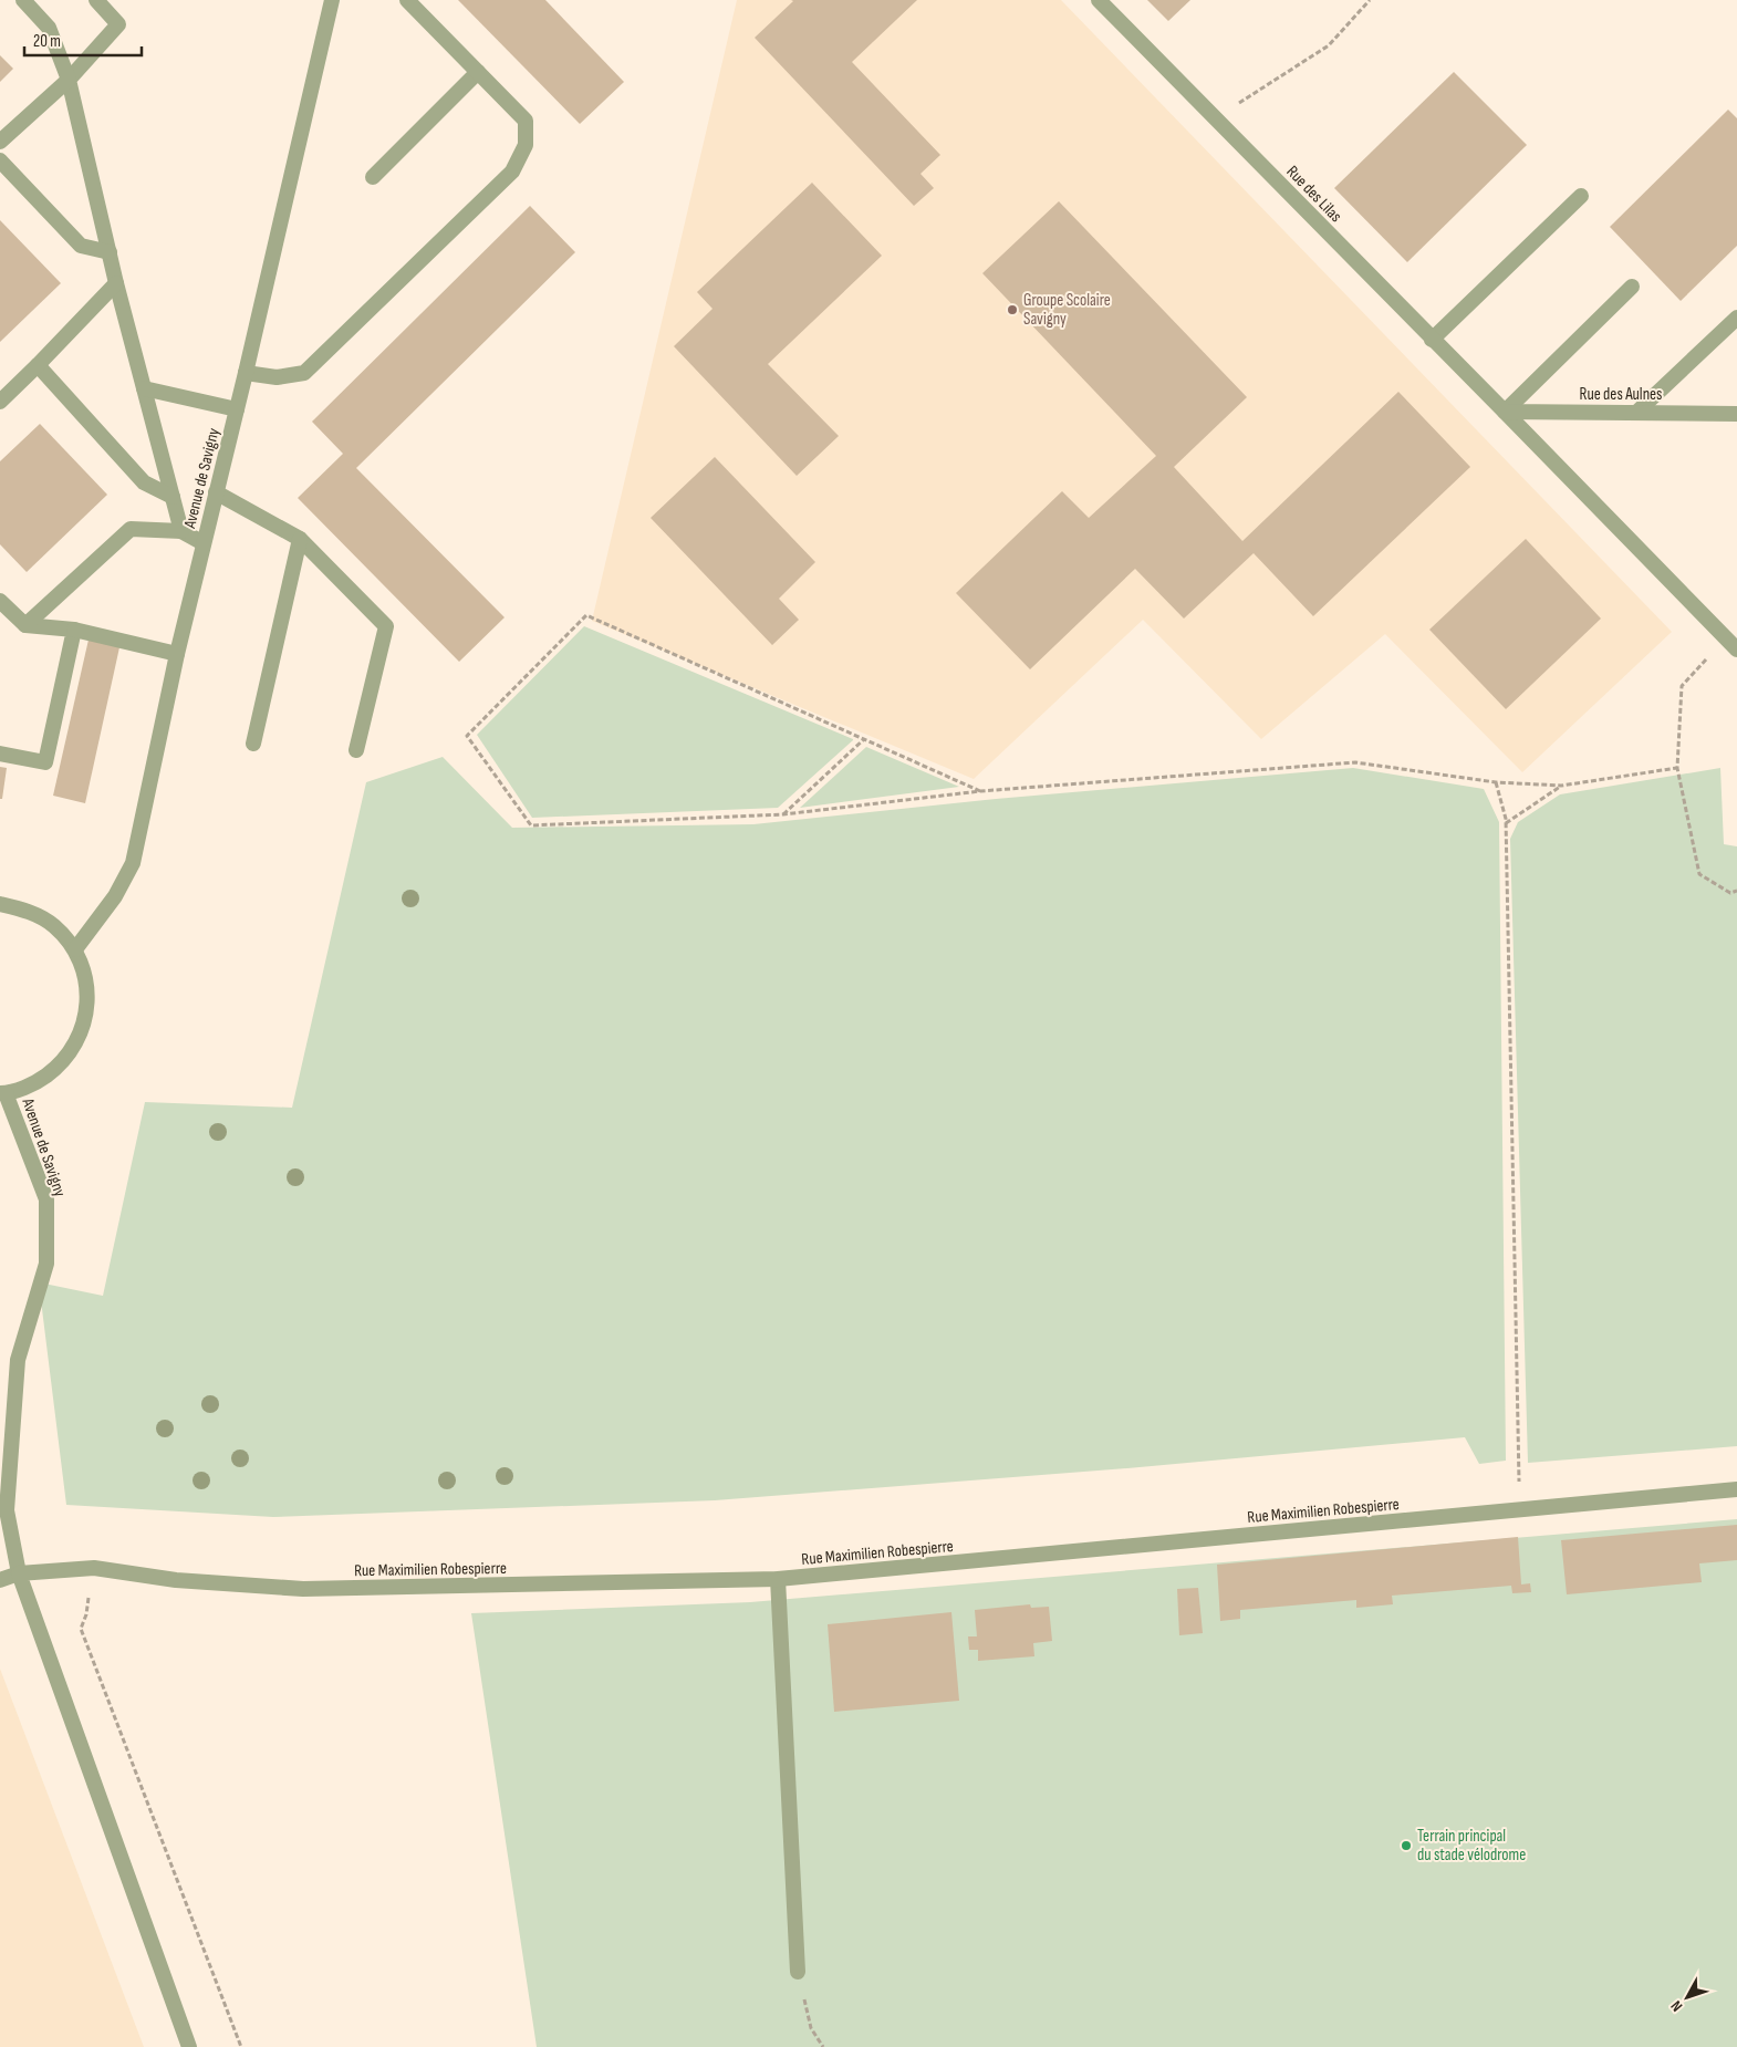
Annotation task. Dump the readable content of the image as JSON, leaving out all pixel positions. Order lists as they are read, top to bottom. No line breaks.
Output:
{"streets":{"street":["Rue des Lilas","Rue des Aulnes","Avenue de Savigny","Rue Maximilien Robespierre"]},"crossings":[["Rue des Lilas","Rue des Aulnes"],["Avenue de Savigny","Rue Maximilien Robespierre"]],"places":["Groupe Scolaire Savigny","Terrain principal du stade vélodrome"],"scale_bar":"20 m","north":"bottom left"}
